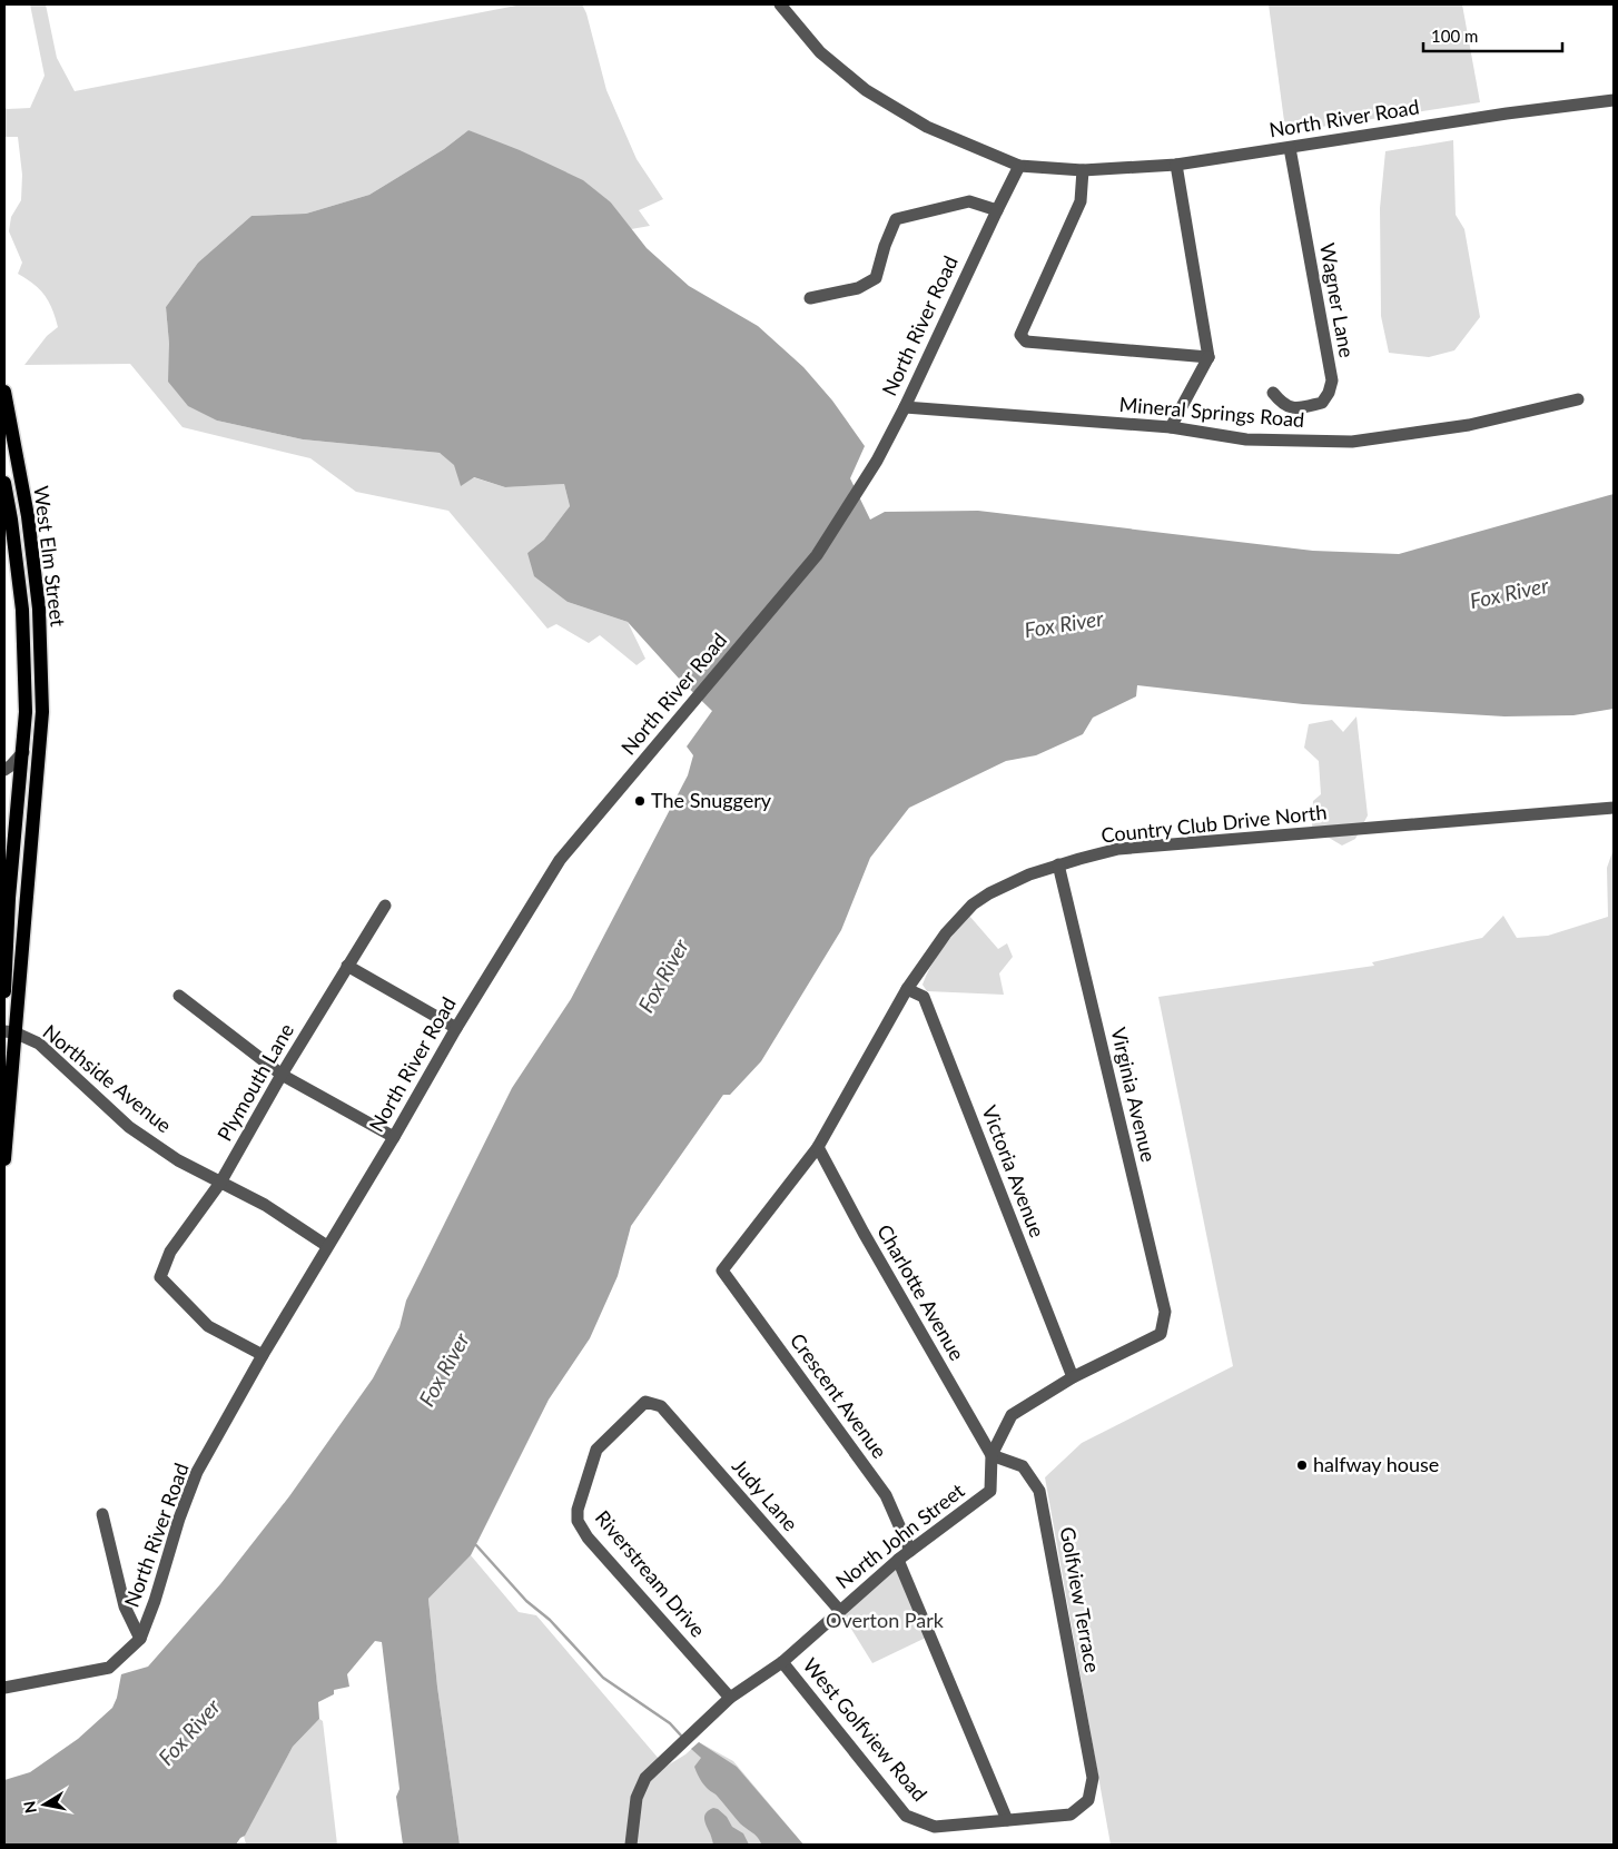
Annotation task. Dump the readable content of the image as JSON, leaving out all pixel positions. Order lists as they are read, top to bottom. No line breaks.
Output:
{"streets":{"main road":["West Elm Street"],"street":["North River Road","Wagner Lane","Mineral Springs Road","Country Club Drive North","Northside Avenue","Plymouth Lane","Virginia Avenue","Victoria Avenue","Charlotte Avenue","Crescent Avenue","Judy Lane","North John Street","Riverstream Drive","Golfview Terrace","West Golfview Road"]},"crossings":[["North River Road","Wagner Lane"],["North River Road","Mineral Springs Road"],["North River Road","Northside Avenue"],["North River Road","Plymouth Lane"],["West Elm Street","Northside Avenue"],["Country Club Drive North","Virginia Avenue"],["Country Club Drive North","Victoria Avenue"],["Country Club Drive North","Charlotte Avenue"],["Country Club Drive North","Crescent Avenue"],["Northside Avenue","Plymouth Lane"],["Virginia Avenue","North John Street"],["Victoria Avenue","North John Street"],["Charlotte Avenue","North John Street"],["Charlotte Avenue","Golfview Terrace"],["Crescent Avenue","North John Street"],["Judy Lane","North John Street"],["Judy Lane","Riverstream Drive"],["North John Street","Riverstream Drive"],["North John Street","Golfview Terrace"],["North John Street","West Golfview Road"],["Golfview Terrace","West Golfview Road"]],"water":["Fox River"],"parks":["Overton Park"],"places":["The Snuggery","halfway house"],"scale_bar":"100 m","north":"left"}
